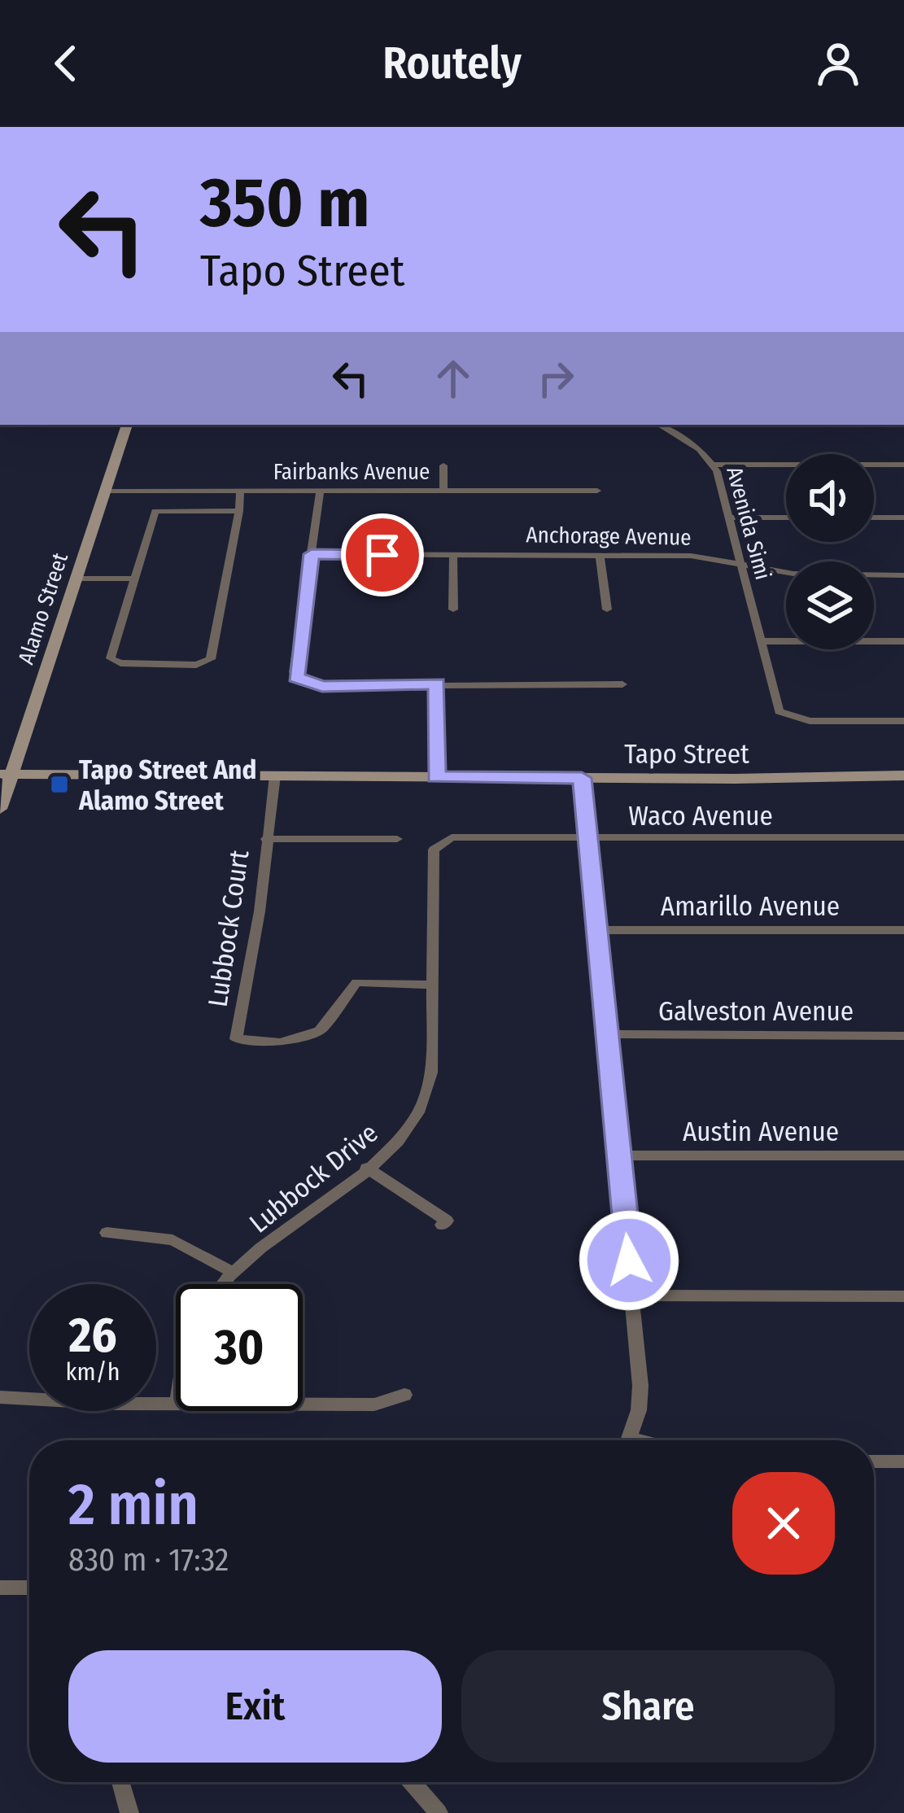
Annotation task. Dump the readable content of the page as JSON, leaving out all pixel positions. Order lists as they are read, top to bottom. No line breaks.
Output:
{"streets":{"main road":["Alamo Street","Tapo Street"],"street":["Fairbanks Avenue","Avenida Simi","Anchorage Avenue","Waco Avenue","Amarillo Avenue","Lubbock Court","Galveston Avenue","Austin Avenue","Lubbock Drive"]},"crossings":[["Fairbanks Avenue","Alamo Street"],["Avenida Simi","Anchorage Avenue"],["Alamo Street","Tapo Street"],["Tapo Street","Lubbock Court"],["Waco Avenue","Lubbock Drive"],["Lubbock Court","Lubbock Drive"]],"places":{"transit":["Tapo Street And Alamo Street"]},"page":{"header":"Routely","turn":["350 m","Tapo Street"],"speed":"26 km/h","limit":"30","heading":["2 min","830 m · 17:32"],"buttons":["Exit","Share"]}}
